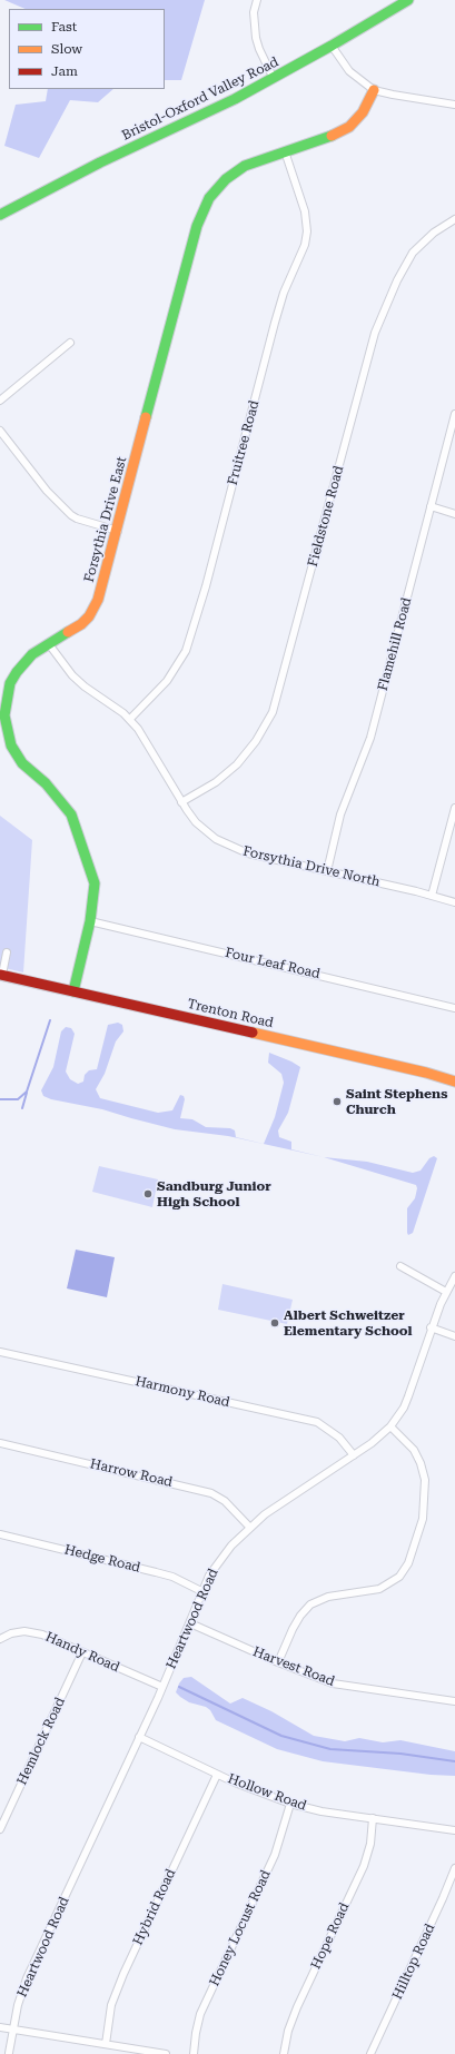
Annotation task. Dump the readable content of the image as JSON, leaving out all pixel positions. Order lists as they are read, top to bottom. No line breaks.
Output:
{"streets":{"street":["Bristol-Oxford Valley Road","Fruitree Road","Fieldstone Road","Forsythia Drive East","Flamehill Road","Forsythia Drive North","Four Leaf Road","Trenton Road","Harmony Road","Harrow Road","Hedge Road","Heartwood Road","Handy Road","Harvest Road","Hemlock Road","Hollow Road","Hybrid Road","Honey Locust Road","Hope Road","Hilltop Road"]},"crossings":[["Fruitree Road","Forsythia Drive East"],["Fruitree Road","Forsythia Drive North"],["Fieldstone Road","Forsythia Drive North"],["Forsythia Drive East","Forsythia Drive North"],["Forsythia Drive East","Four Leaf Road"],["Forsythia Drive East","Trenton Road"],["Flamehill Road","Forsythia Drive North"],["Harmony Road","Heartwood Road"],["Harrow Road","Heartwood Road"],["Hedge Road","Heartwood Road"],["Heartwood Road","Handy Road"],["Heartwood Road","Harvest Road"],["Heartwood Road","Hollow Road"],["Handy Road","Hemlock Road"],["Hollow Road","Hybrid Road"],["Hollow Road","Honey Locust Road"],["Hollow Road","Hope Road"]],"places":["Saint Stephens Church","Sandburg Junior High School","Albert Schweitzer Elementary School"],"legend":["Fast","Slow","Jam"]}
